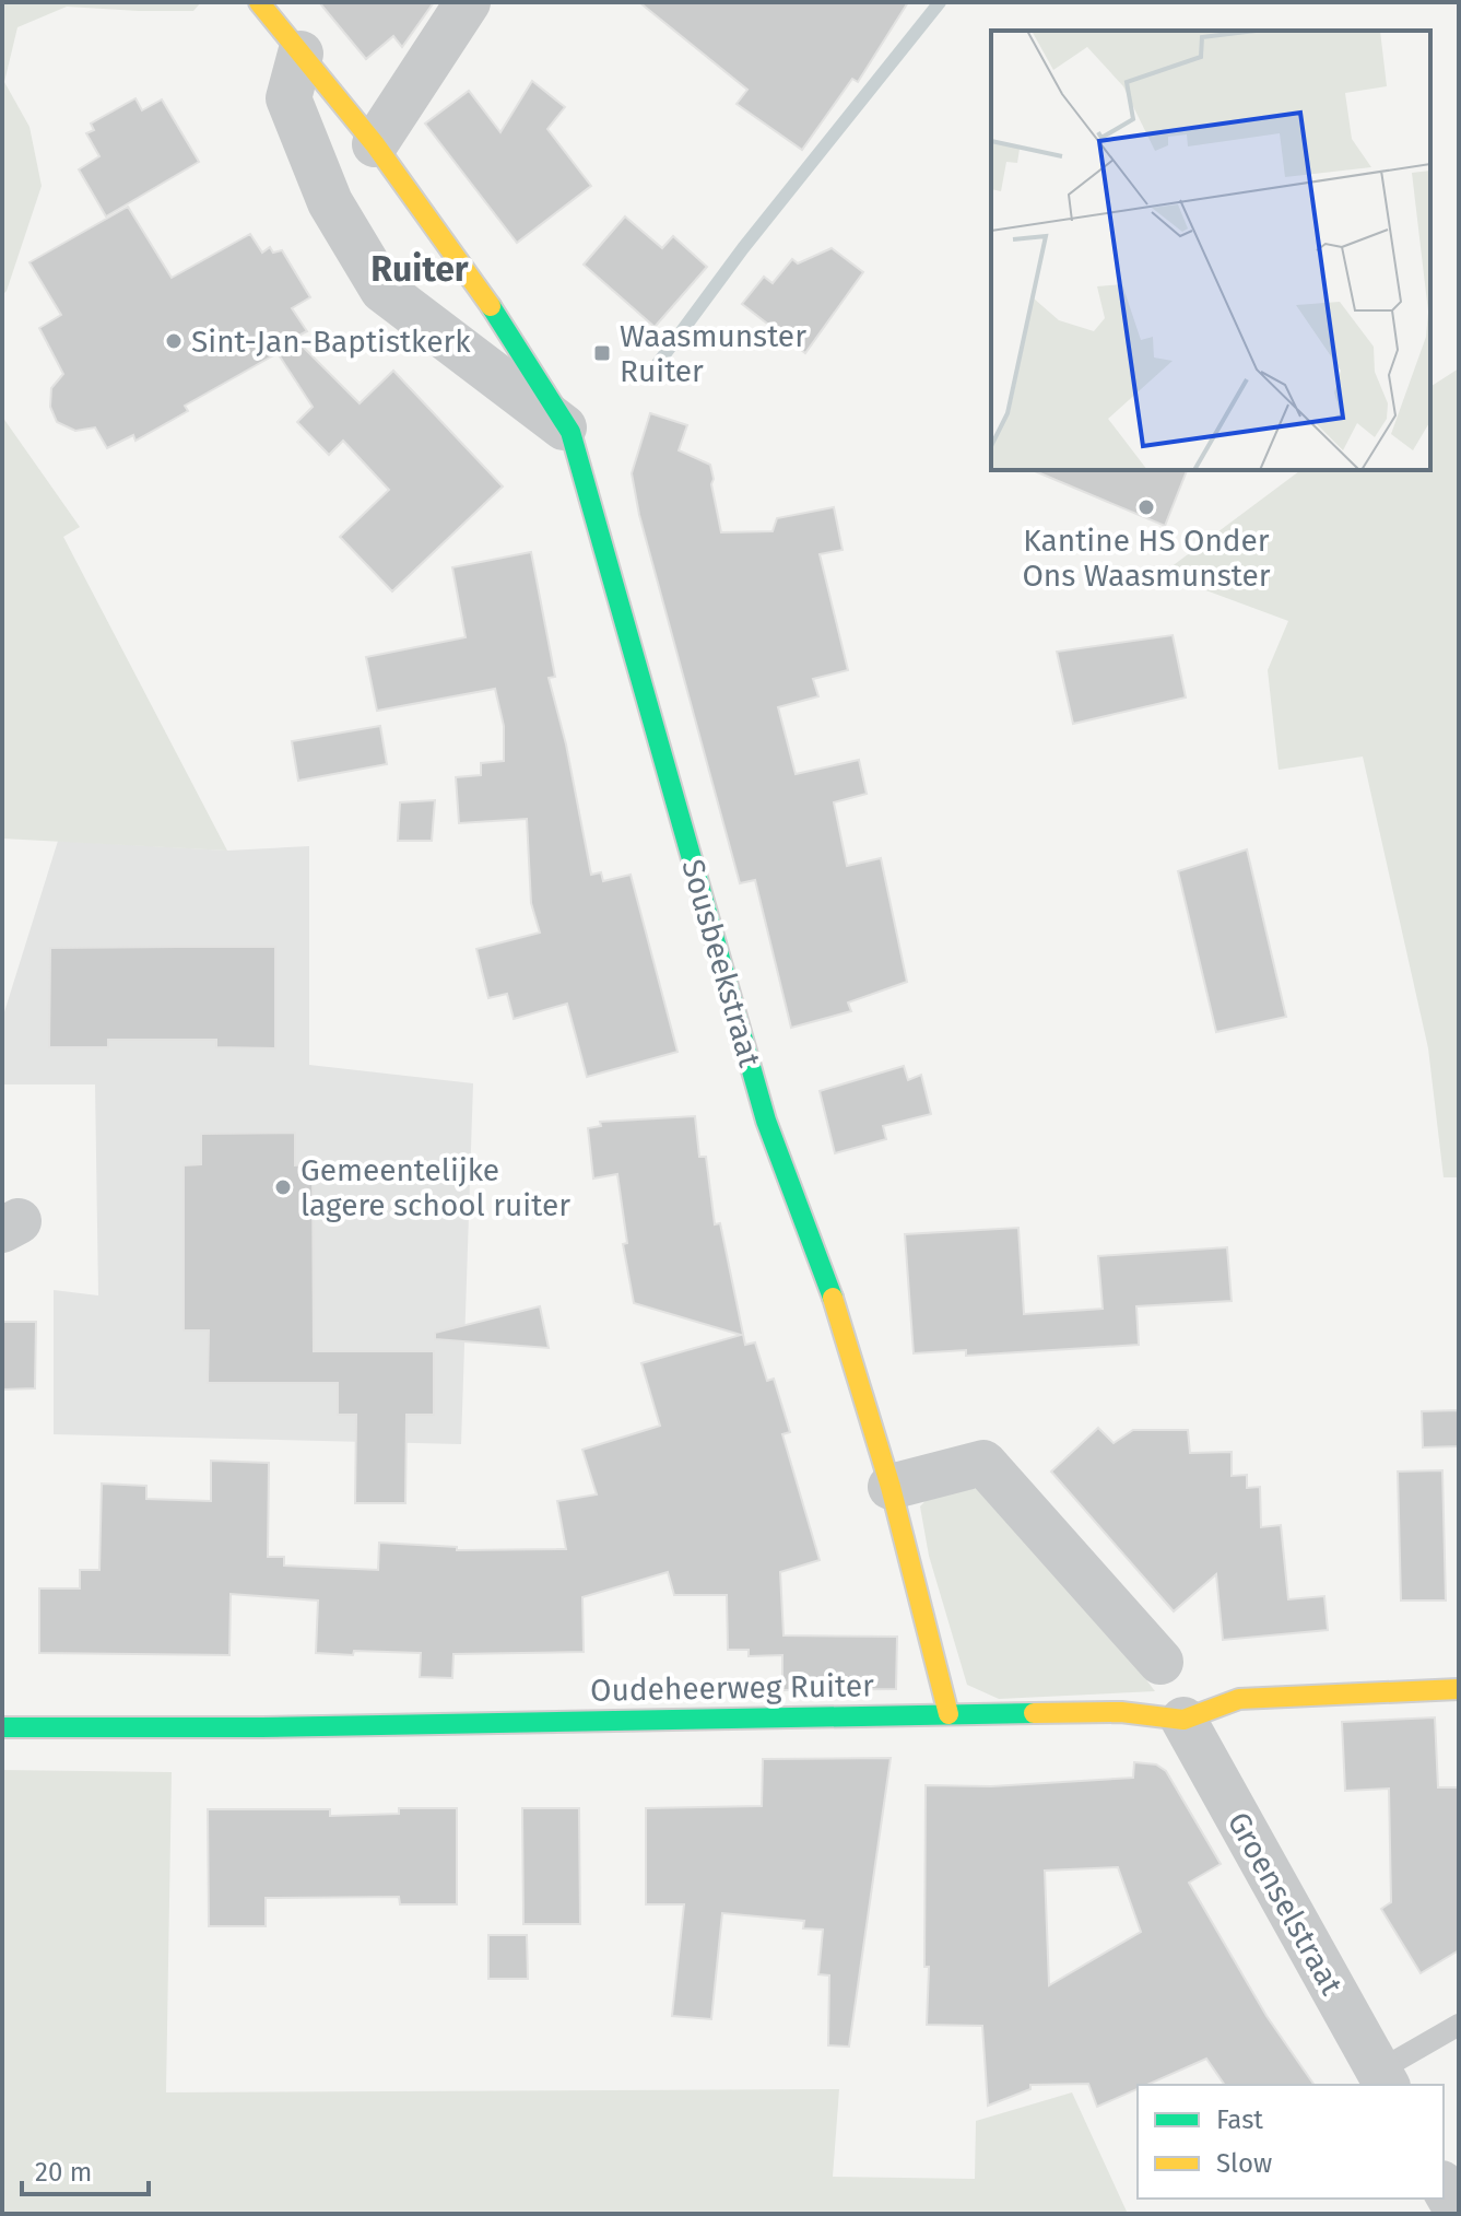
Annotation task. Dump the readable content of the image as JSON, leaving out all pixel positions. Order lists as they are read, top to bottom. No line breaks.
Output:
{"streets":{"street":["Sousbeekstraat","Oudeheerweg Ruiter","Groenselstraat"]},"crossings":[["Sousbeekstraat","Oudeheerweg Ruiter"],["Oudeheerweg Ruiter","Groenselstraat"]],"districts":["Ruiter"],"places":{"other":["Sint-Jan-Baptistkerk","Kantine HS Onder Ons Waasmunster","Gemeentelijke lagere school ruiter"],"transit":["Waasmunster Ruiter"]},"legend":["Fast","Slow"],"scale_bar":"20 m"}
